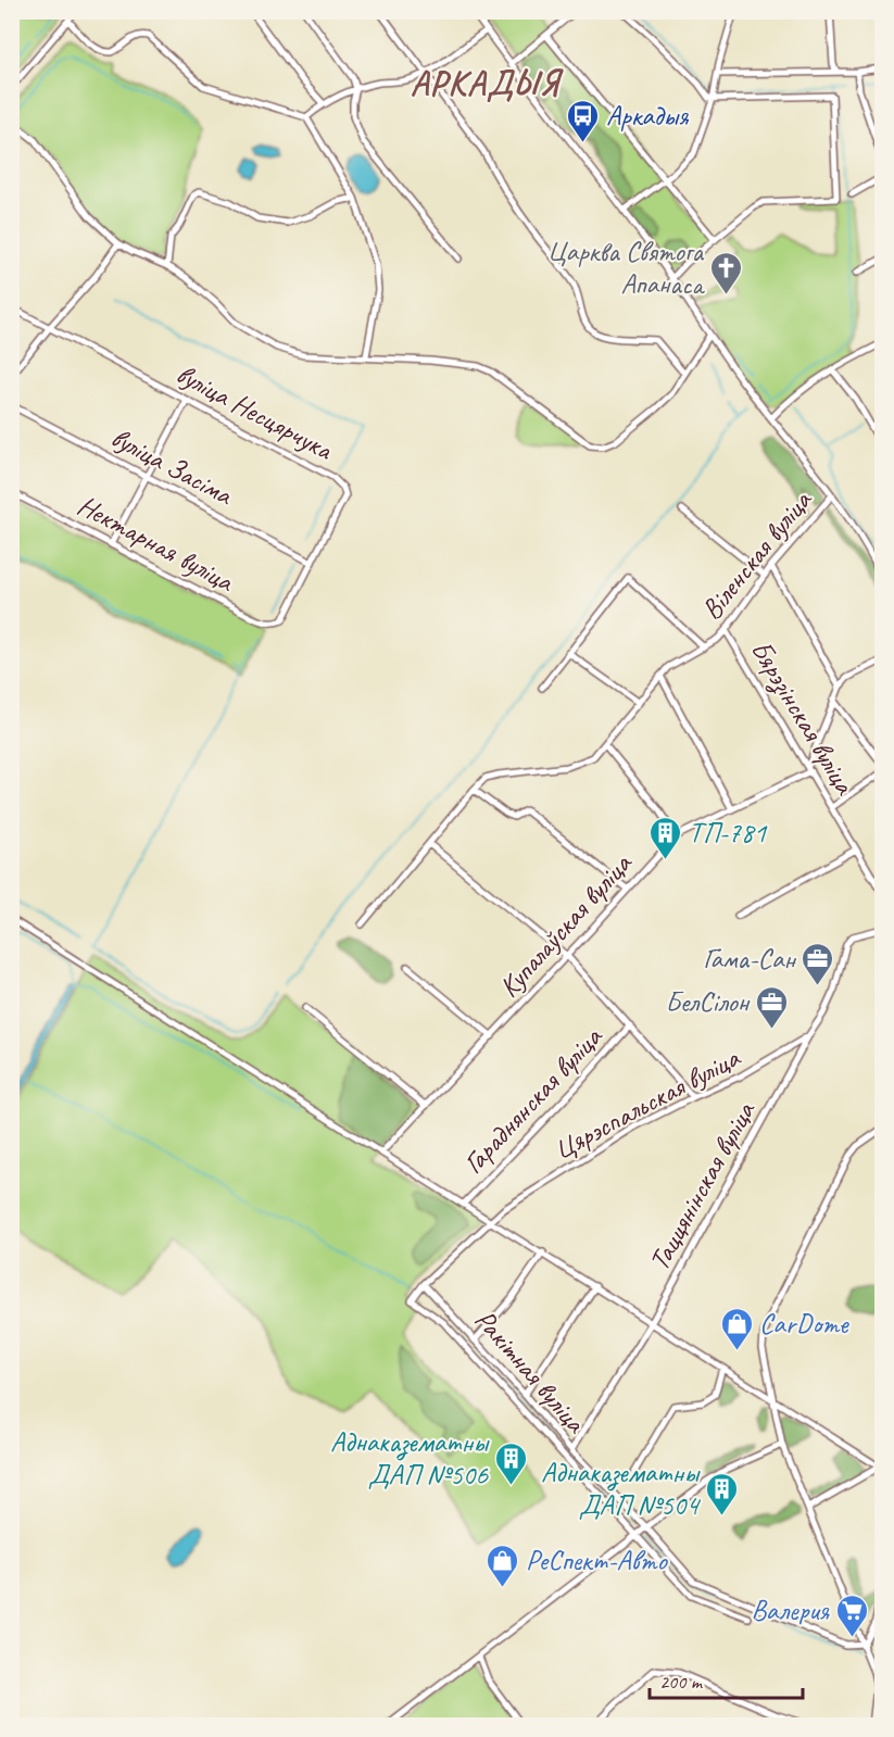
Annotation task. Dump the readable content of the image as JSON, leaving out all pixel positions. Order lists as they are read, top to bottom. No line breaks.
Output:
{"streets":{"street":["вуліца Несцярчука","вуліца Засіма","Нектарная вуліца","Віленская вуліца","Бярэзінская вуліца","Купалаўская вуліца","Гараднянская вуліца","Цярэспальская вуліца","Таццянінская вуліца","Ракітная вуліца"]},"crossings":[["вуліца Несцярчука","вуліца Засіма"],["вуліца Несцярчука","Нектарная вуліца"],["Віленская вуліца","Бярэзінская вуліца"],["Бярэзінская вуліца","Купалаўская вуліца"],["Цярэспальская вуліца","Таццянінская вуліца"],["Цярэспальская вуліца","Ракітная вуліца"],["Таццянінская вуліца","Ракітная вуліца"]],"districts":["АРКАДЫЯ"],"places":{"bus stop":["Аркадыя"],"church":["Царква Святога Апанаса"],"building":["ТП-781","Аднаказематны ДАП №506","Аднаказематны ДАП №504"],"office":["Гама-Сан","БелСілон"],"shop":["CarDome","РеСпект-Авто"],"supermarket":["Валерия"]},"scale_bar":"200 m"}
